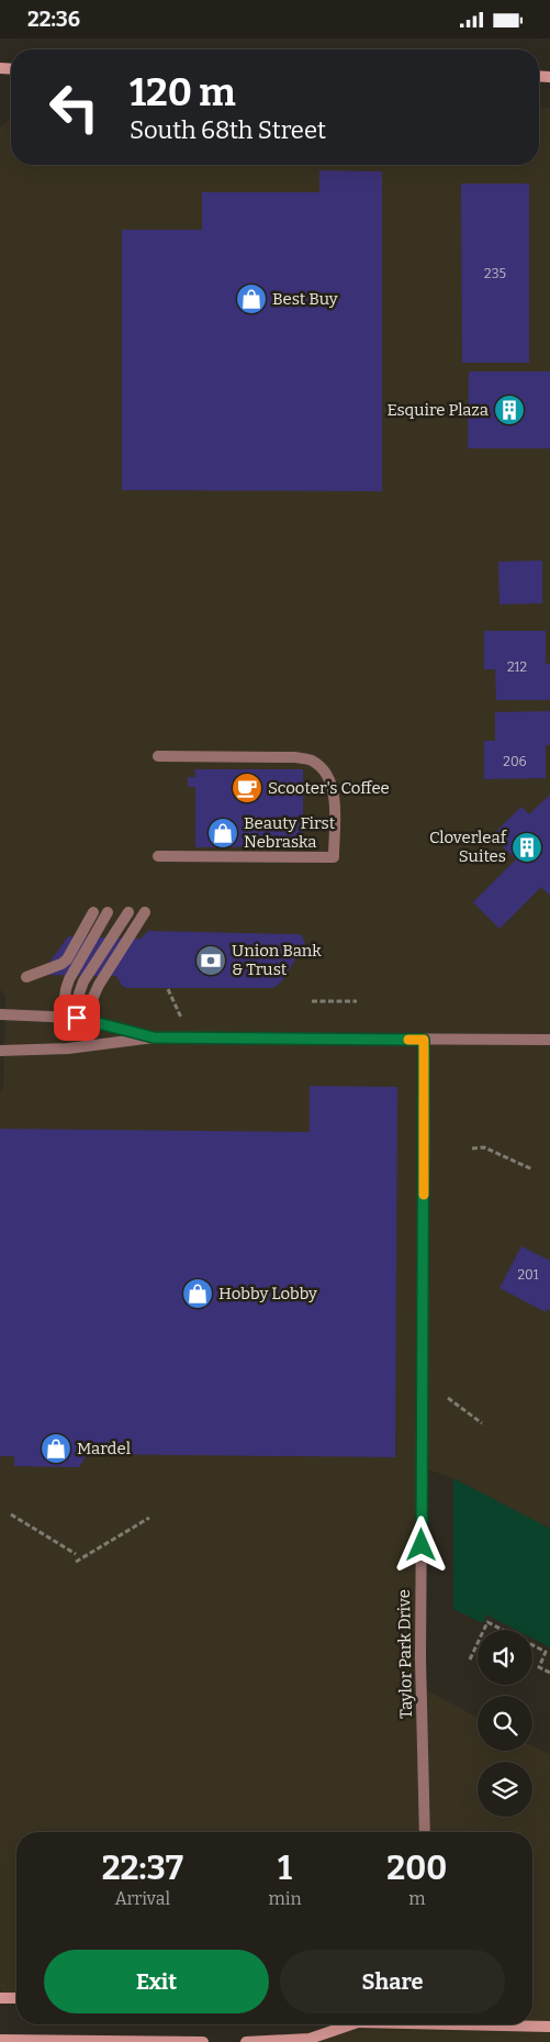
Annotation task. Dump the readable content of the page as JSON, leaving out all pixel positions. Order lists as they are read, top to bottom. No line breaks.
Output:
{"streets":{"lane":["Taylor Park Drive"]},"places":{"shop":["Best Buy","Beauty First Nebraska","Hobby Lobby","Mardel"],"building":["Esquire Plaza","Cloverleaf Suites"],"cafe":["Scooter's Coffee"],"bank":["Union Bank & Trust"]},"house_numbers":["235","212","206","201"],"page":{"status":"22:36","turn":["120 m","South 68th Street"],"eta":["22:37","Arrival","1","min","200","m"],"buttons":["Exit","Share"]}}
